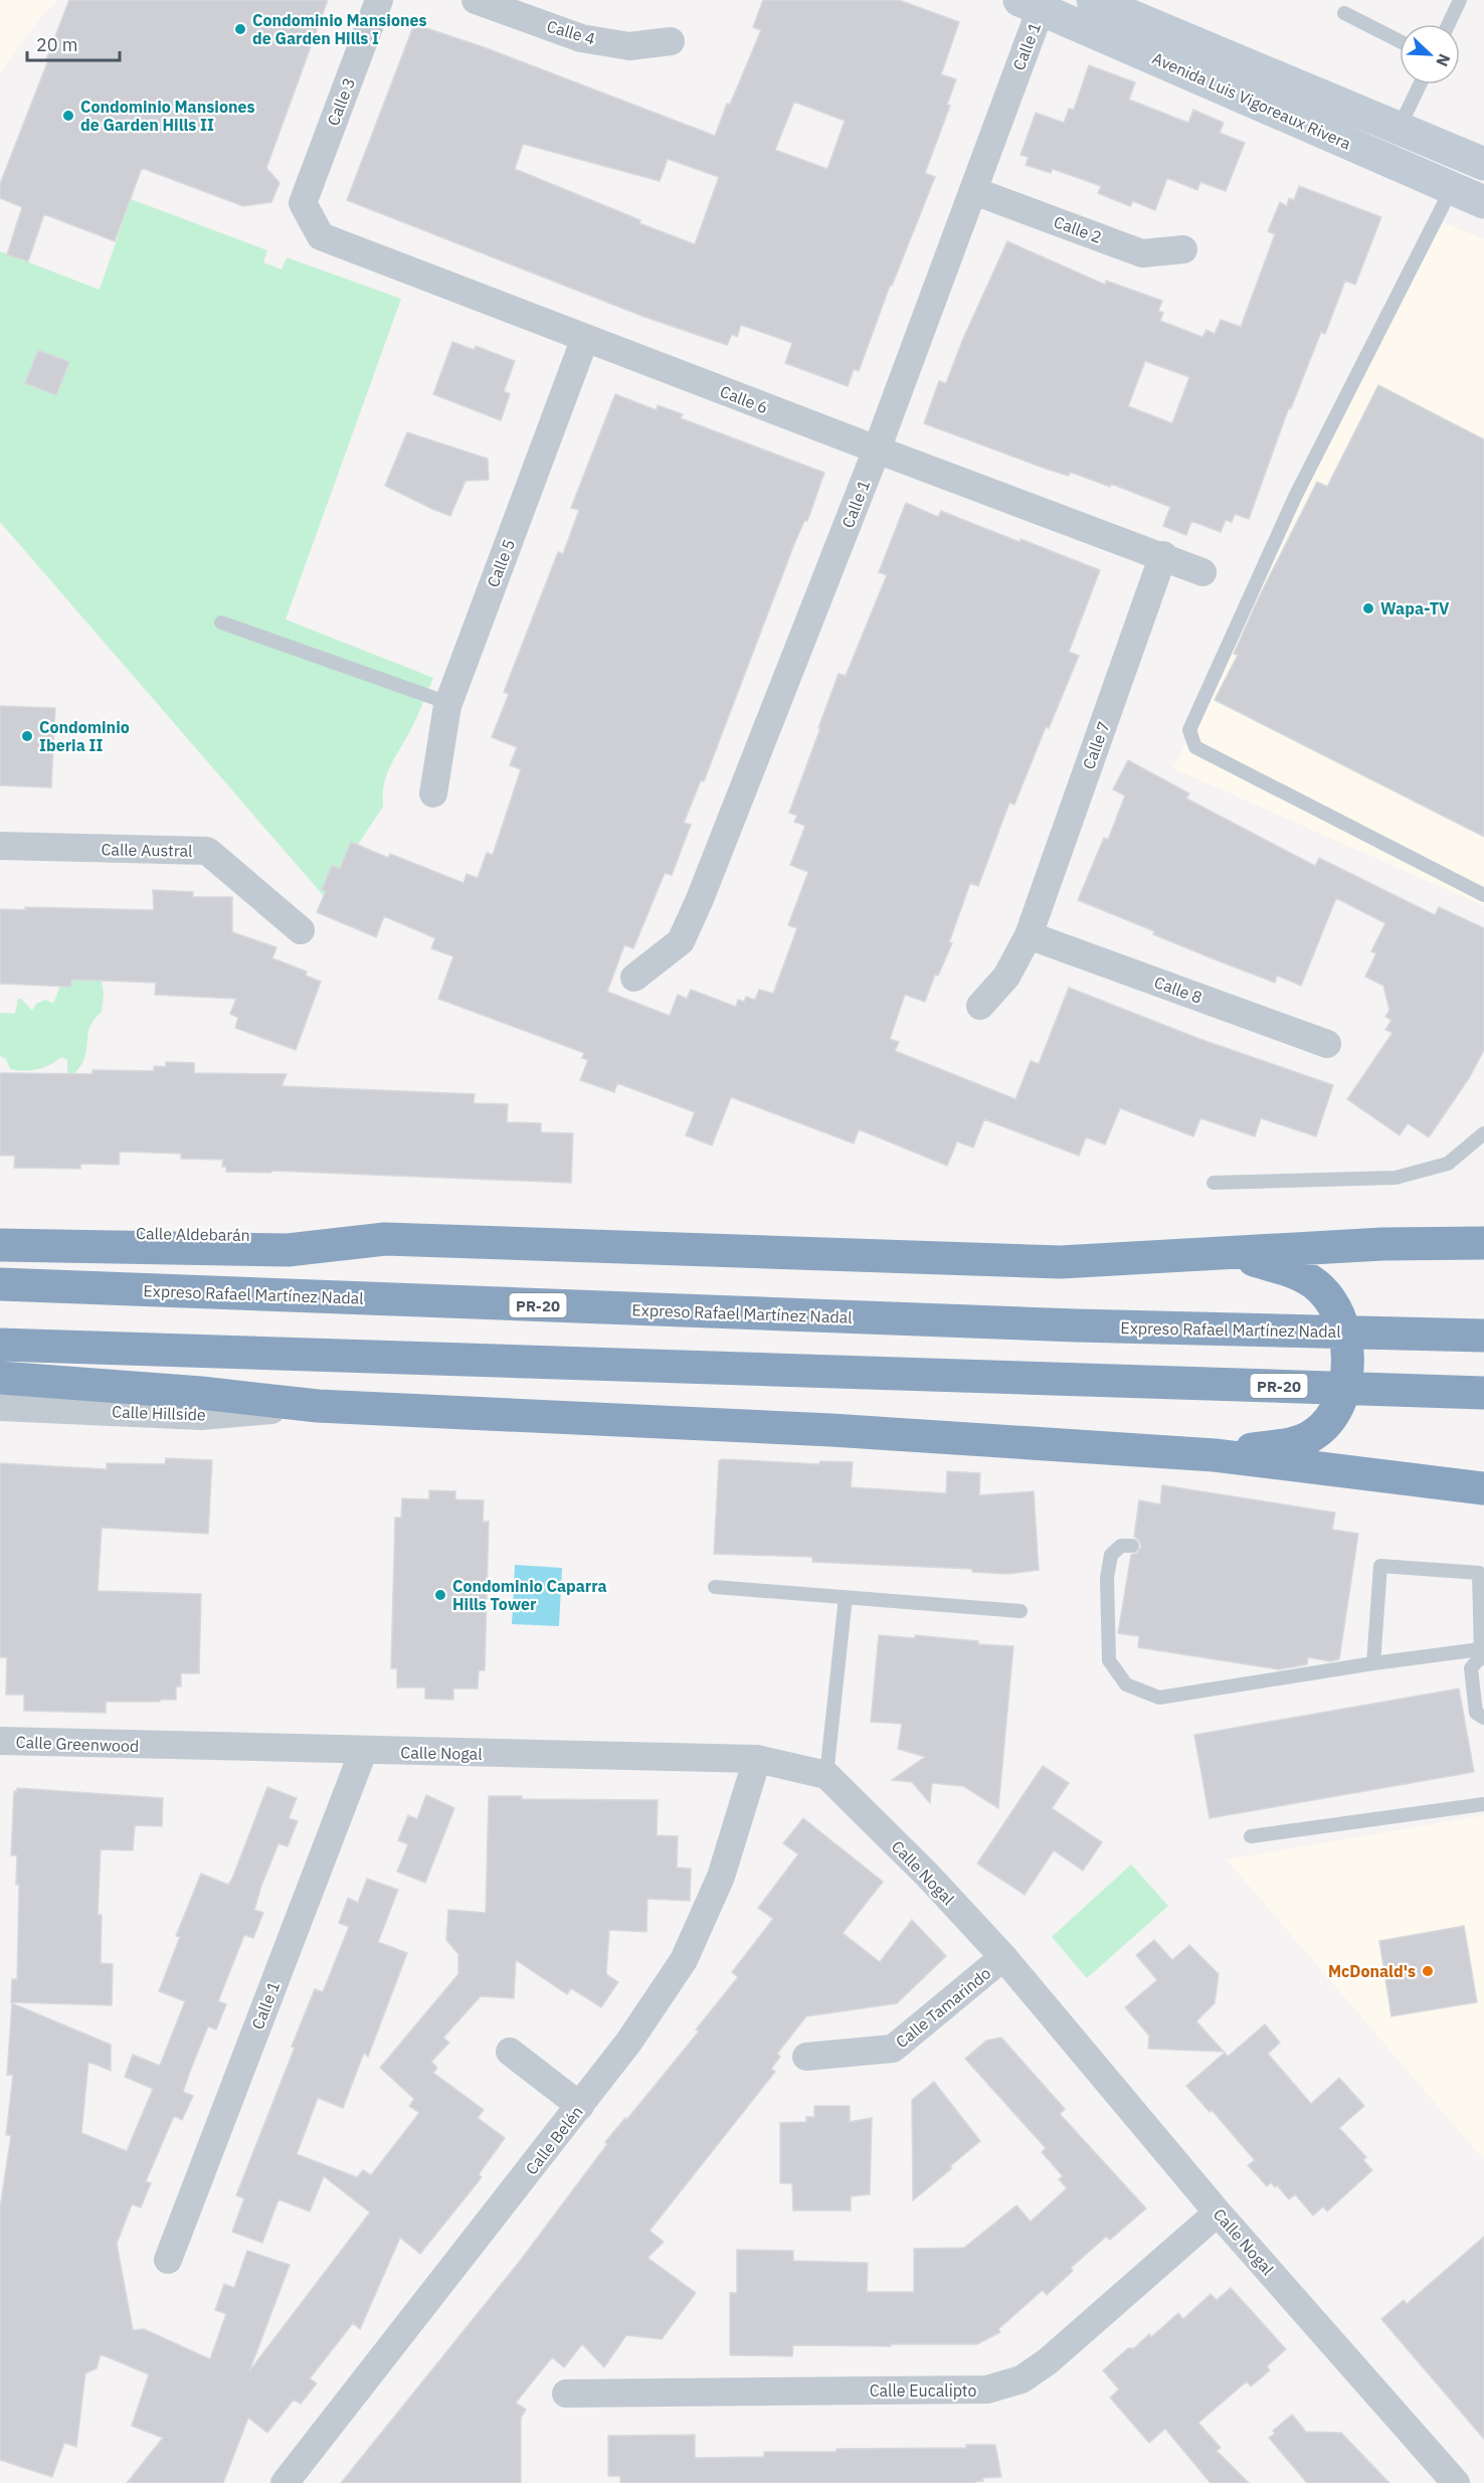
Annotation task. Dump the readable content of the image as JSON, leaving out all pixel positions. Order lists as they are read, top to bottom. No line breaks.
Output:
{"streets":{"highway":["Expreso Rafael Martínez Nadal","PR-20"],"main road":["Avenida Luis Vigoreaux Rivera"],"street":["Calle 4","Calle 1","Calle 3","Calle 2","Calle 6","Calle 5","Calle 7","Calle Austral","Calle 8","Calle Aldebarán","Calle Hillside","Calle Greenwood","Calle Nogal","Calle Tamarindo","Calle Belén","Calle Eucalipto"]},"crossings":[["Calle 1","Avenida Luis Vigoreaux Rivera"],["Calle 1","Calle 2"],["Calle 1","Calle 6"],["Calle 1","Calle Nogal"],["Calle 3","Calle 6"],["Calle 6","Calle 5"],["Calle 6","Calle 7"],["Calle 7","Calle 8"],["Calle Greenwood","Calle Nogal"],["Calle Nogal","Calle Tamarindo"],["Calle Nogal","Calle Belén"],["Calle Nogal","Calle Eucalipto"]],"places":["Condominio Mansiones de Garden Hills I","Condominio Mansiones de Garden Hills II","Wapa-TV","Condominio Iberia II","Condominio Caparra Hills Tower","McDonald's"],"scale_bar":"20 m","north":"bottom right"}
